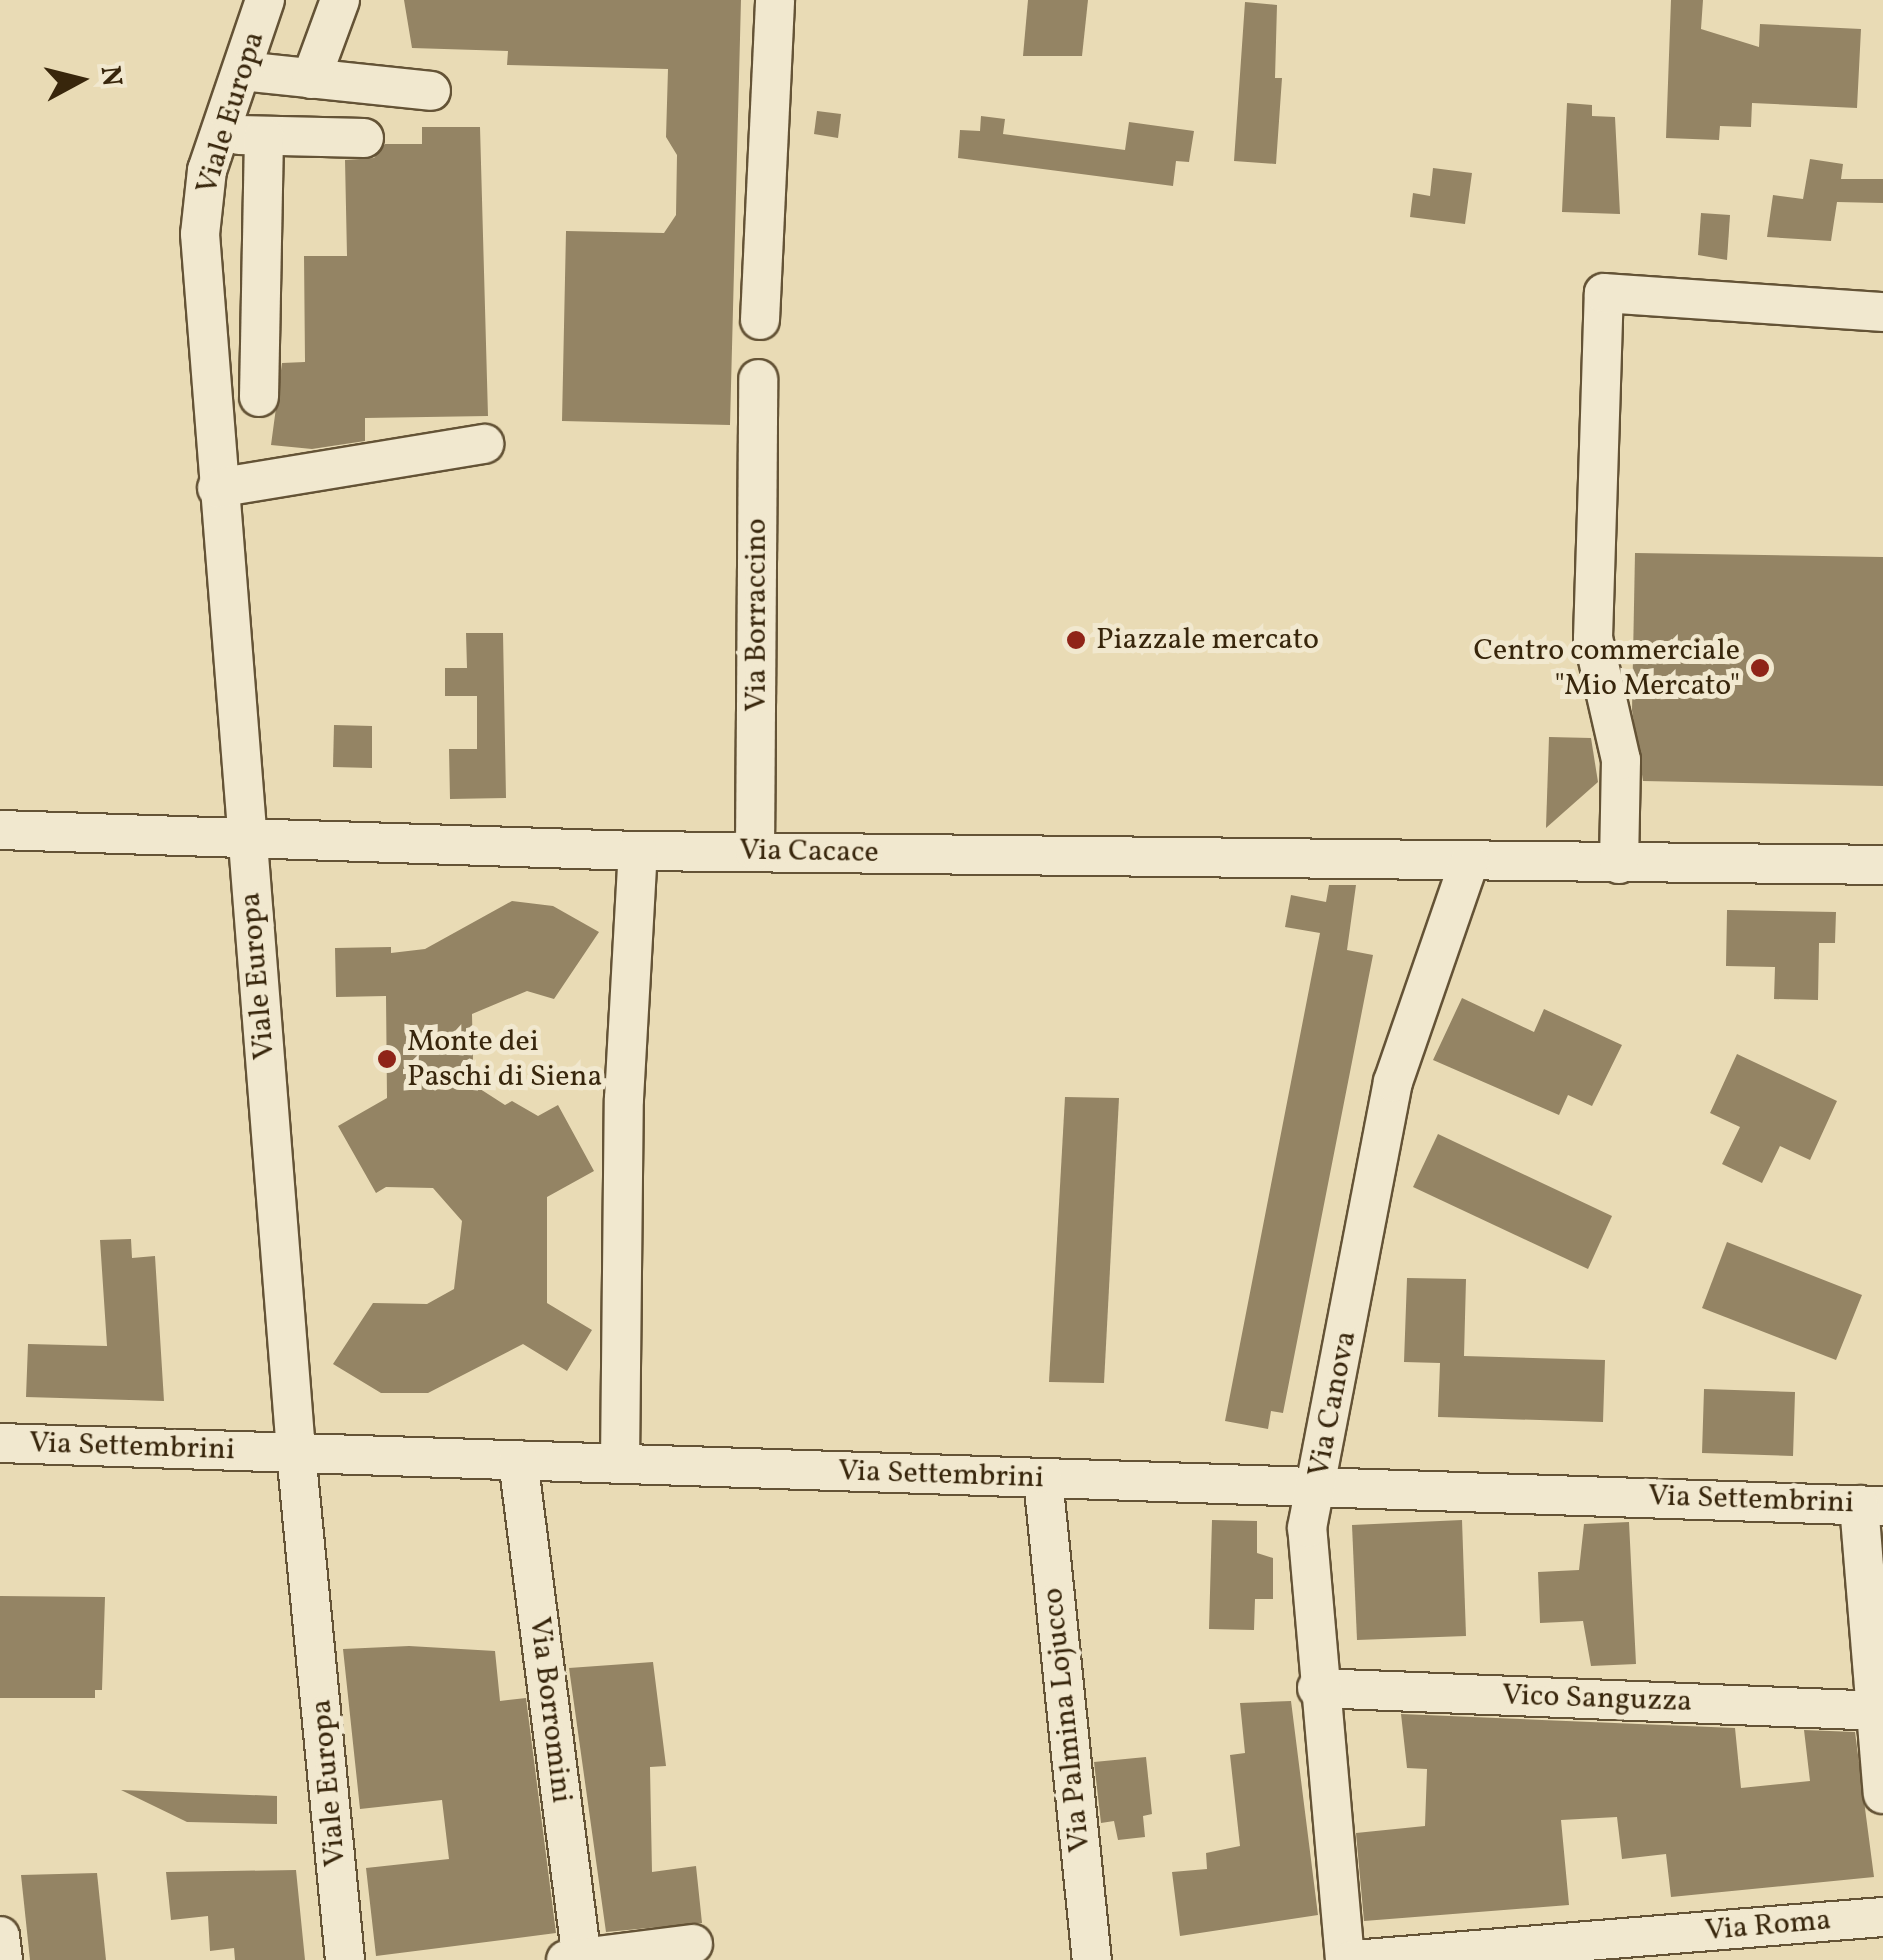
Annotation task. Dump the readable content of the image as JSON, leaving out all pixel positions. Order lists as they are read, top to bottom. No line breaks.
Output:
{"streets":{"street":["Viale Europa","Via Borraccino","Via Cacace","Via Canova","Via Settembrini","Vico Sanguzza","Via Borromini","Via Palmina Lojucco","Via Roma"]},"crossings":[["Viale Europa","Via Cacace"],["Viale Europa","Via Settembrini"],["Via Borraccino","Via Cacace"],["Via Cacace","Via Canova"],["Via Canova","Via Settembrini"],["Via Canova","Vico Sanguzza"],["Via Settembrini","Via Borromini"],["Via Settembrini","Via Palmina Lojucco"]],"places":["Piazzale mercato","Centro commerciale \"Mio Mercato\"","Monte dei Paschi di Siena"],"north":"right"}
